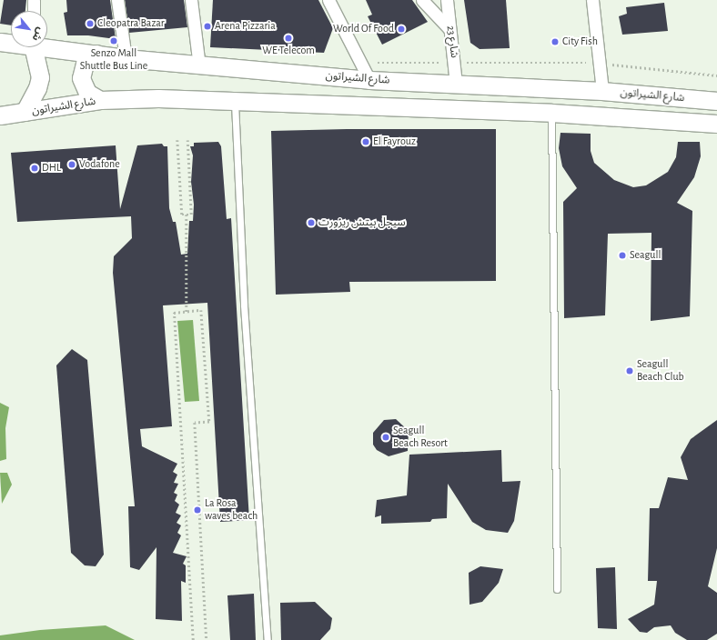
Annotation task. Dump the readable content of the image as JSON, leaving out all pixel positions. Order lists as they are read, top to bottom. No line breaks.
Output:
{"streets":{"street":["شارع 23","شارع الشيراتون"]},"crossings":[["شارع 23","شارع الشيراتون"]],"places":["Cleopatra Bazar","Arena Pizzaria","World Of Food","WE Telecom","Senzo Mall Shuttle Bus Line","City Fish","El Fayrouz","Vodafone","DHL","سيجل بيتش ريزورت","Seagull","Seagull Beach Club","Seagull Beach Resort","La Rosa waves beach"],"north":"bottom right"}
